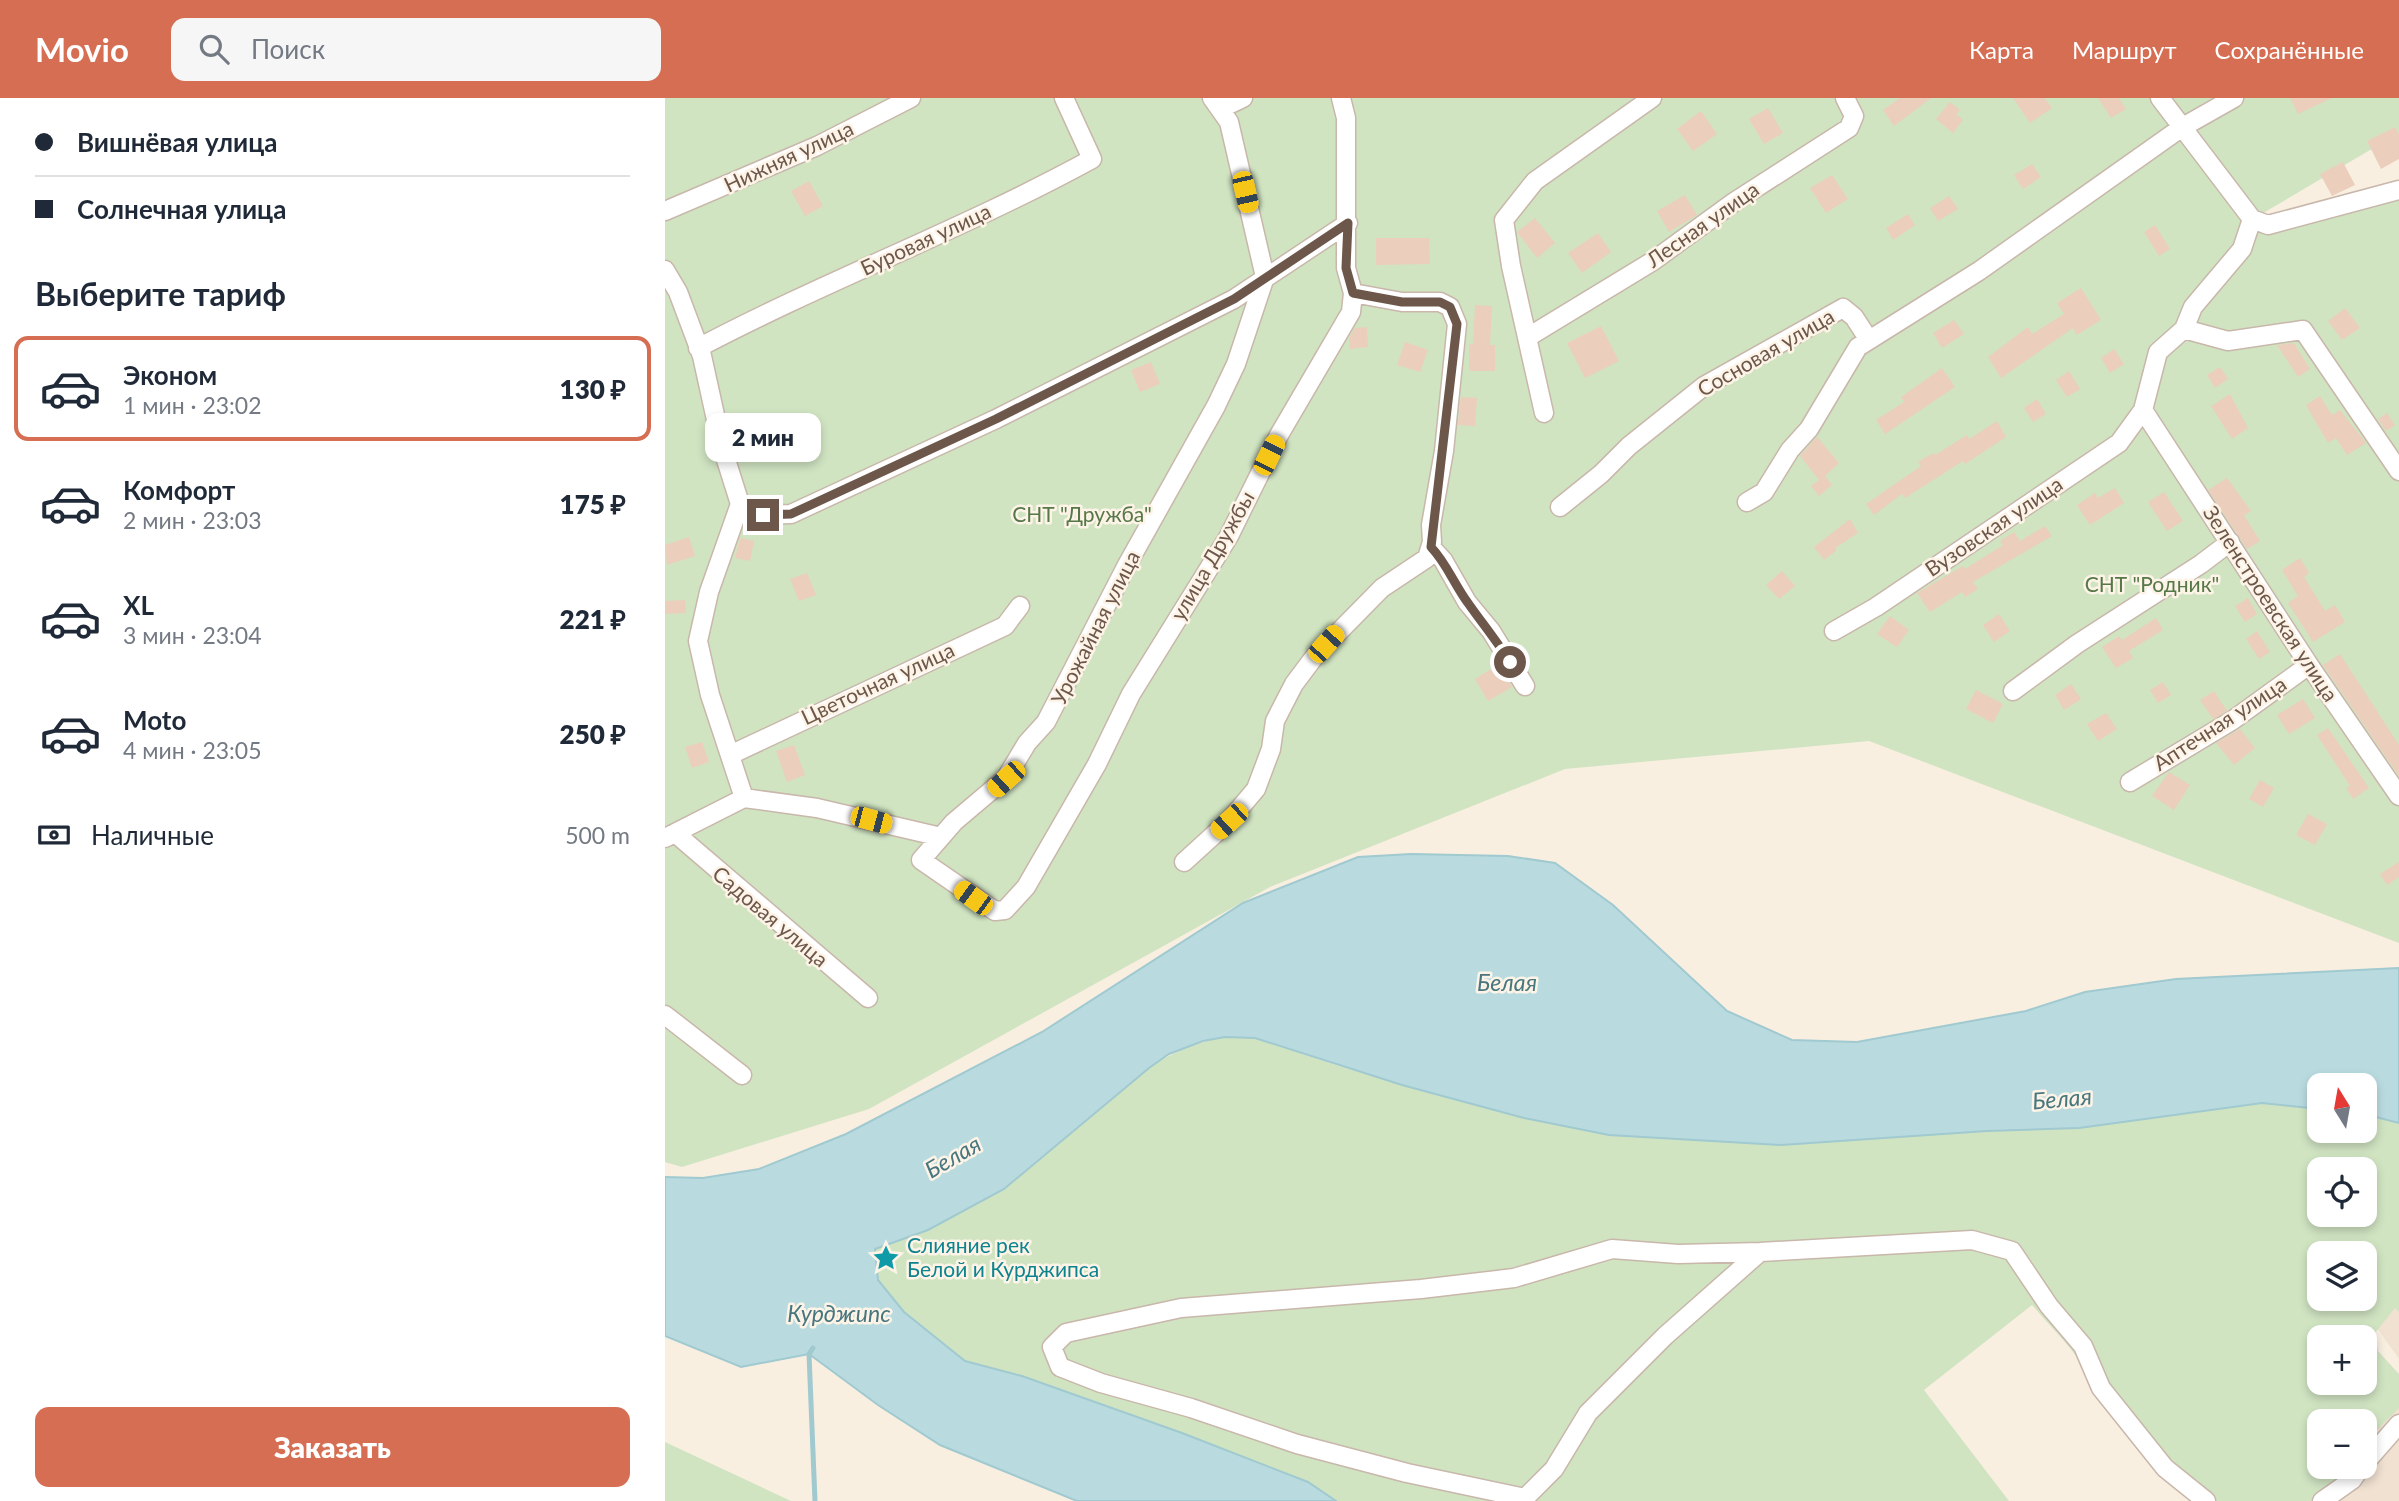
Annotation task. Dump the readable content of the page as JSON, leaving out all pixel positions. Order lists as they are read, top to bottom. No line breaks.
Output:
{"streets":{"street":["Нижняя улица","Лесная улица","Буровая улица","Сосновая улица","Вузовская улица","улица Дружбы","Зеленстроевская улица","Урожайная улица","Цветочная улица","Аптечная улица","Садовая улица"]},"crossings":[["Вузовская улица","Зеленстроевская улица"],["улица Дружбы","Урожайная улица"],["Зеленстроевская улица","Аптечная улица"]],"water":["Белая","Курджипс"],"parks":["СНТ \"Дружба\"","СНТ \"Родник\""],"places":{"place":["Слияние рек Белой и Курджипса"]},"north":"top","page":{"header":"Movio","search":"Поиск","nav":["Карта","Маршрут","Сохранённые"],"banner":["Вишнёвая улица","Солнечная улица"],"heading":"Выберите тариф","list":[{"name":"Эконом","note":"1 мин · 23:02","value":"130 ₽"},{"name":"Комфорт","note":"2 мин · 23:03","value":"175 ₽"},{"name":"XL","note":"3 мин · 23:04","value":"221 ₽"},{"name":"Moto","note":"4 мин · 23:05","value":"250 ₽"}],"bubble":"2 мин","pay":["Наличные","500 m"],"map_buttons":["+","−"],"buttons":"Заказать"}}
